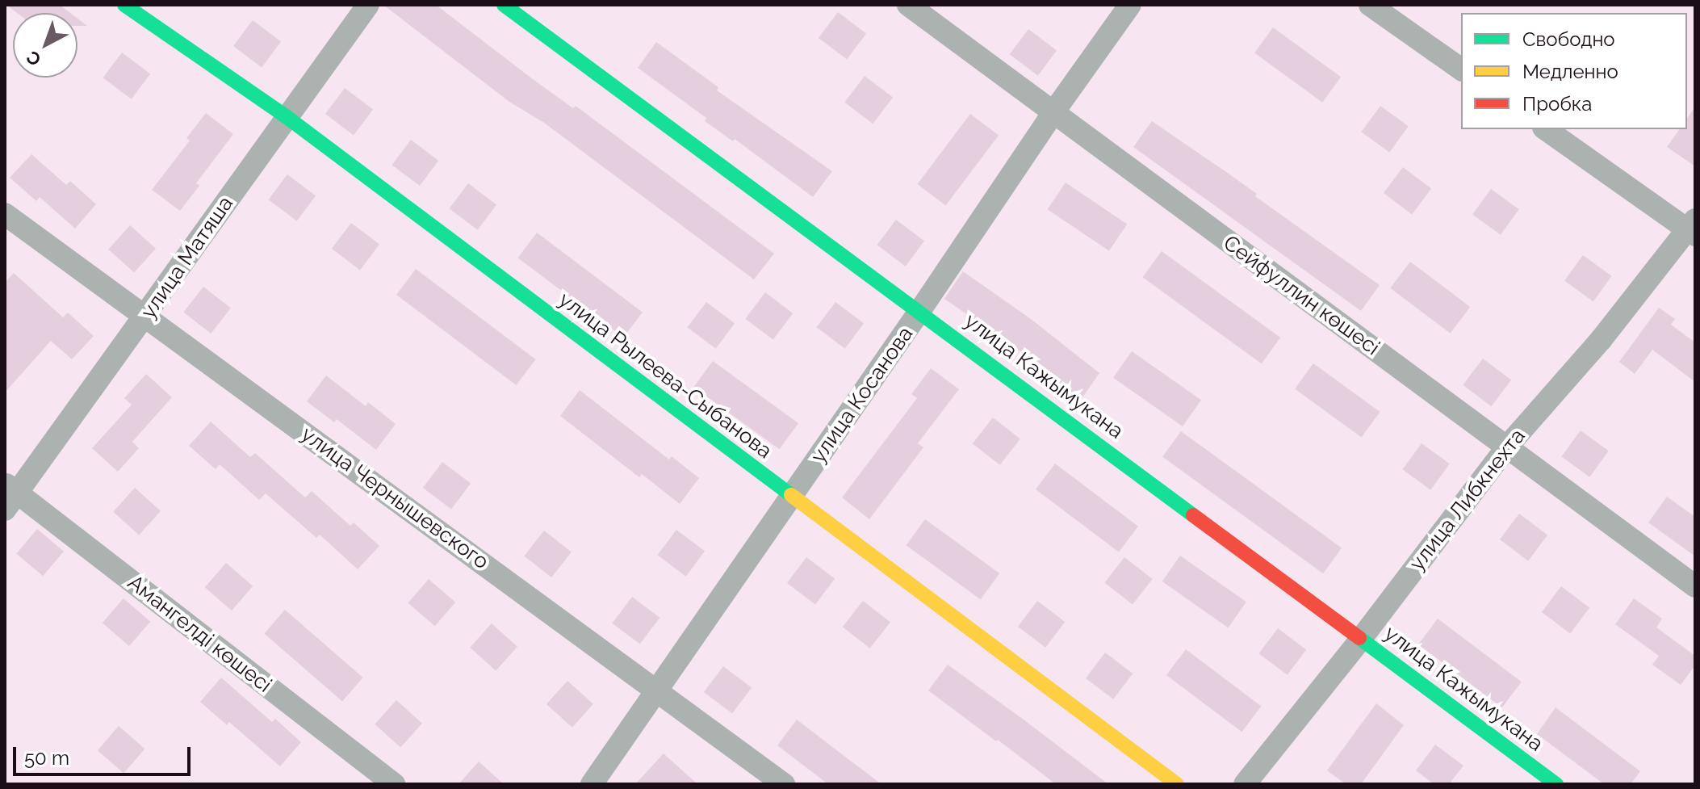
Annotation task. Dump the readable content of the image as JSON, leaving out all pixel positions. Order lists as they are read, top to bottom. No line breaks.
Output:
{"streets":{"street":["улица Матяша","Сейфуллин көшесі","улица Рылеева-Сыбанова","улица Кажымукана","улица Косанова","улица Чернышевского","улица Либкнехта","Амангелді көшесі"]},"crossings":[["улица Матяша","улица Рылеева-Сыбанова"],["улица Матяша","улица Чернышевского"],["улица Матяша","Амангелді көшесі"],["Сейфуллин көшесі","улица Косанова"],["Сейфуллин көшесі","улица Либкнехта"],["улица Рылеева-Сыбанова","улица Косанова"],["улица Кажымукана","улица Косанова"],["улица Кажымукана","улица Либкнехта"],["улица Косанова","улица Чернышевского"]],"legend":["Свободно","Медленно","Пробка"],"scale_bar":"50 m","north":"bottom left"}
